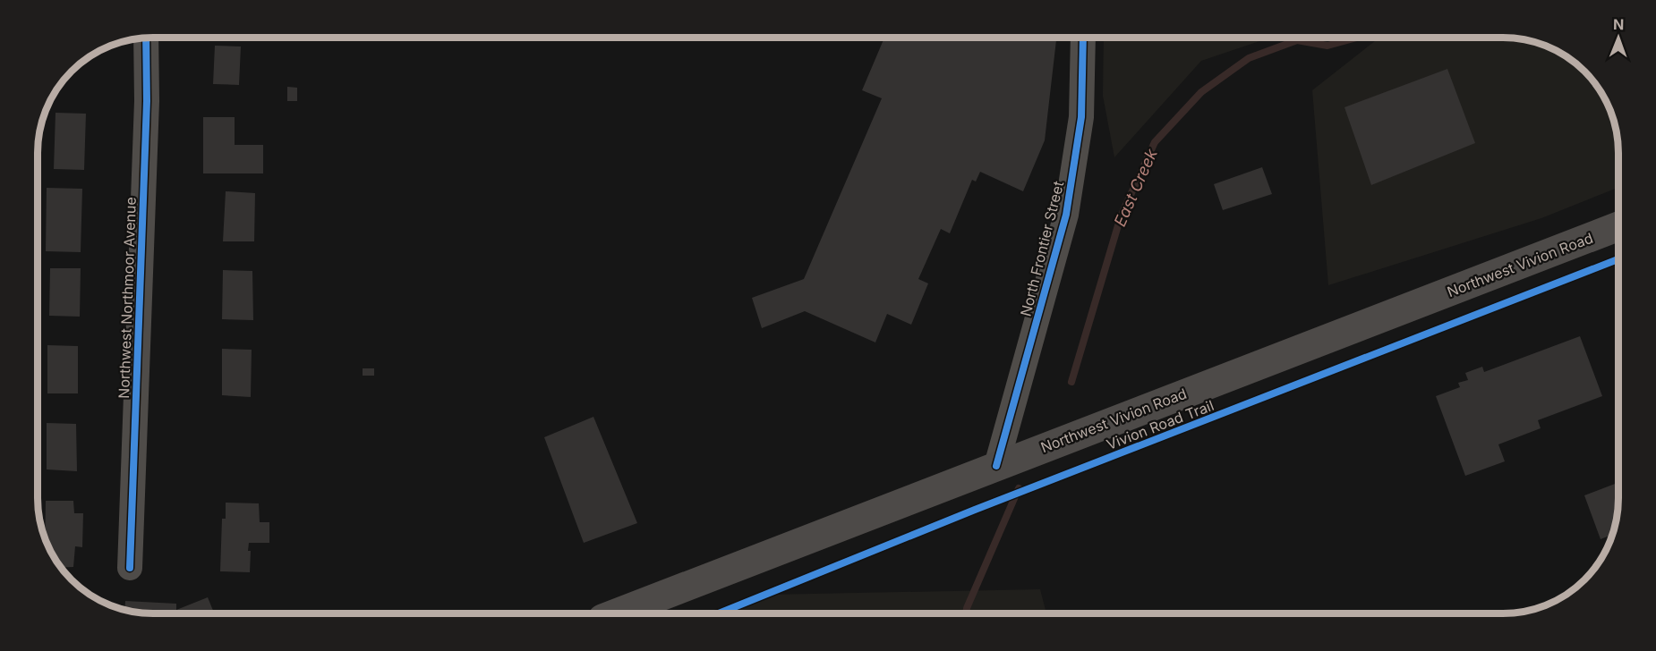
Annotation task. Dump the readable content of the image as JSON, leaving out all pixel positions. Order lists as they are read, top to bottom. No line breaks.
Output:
{"streets":{"main road":["Northwest Vivion Road"],"street":["North Frontier Street","Northwest Northmoor Avenue"],"cycle path":["Vivion Road Trail"]},"crossings":[["North Frontier Street","Northwest Vivion Road"]],"water":["East Creek"],"north":"top"}
